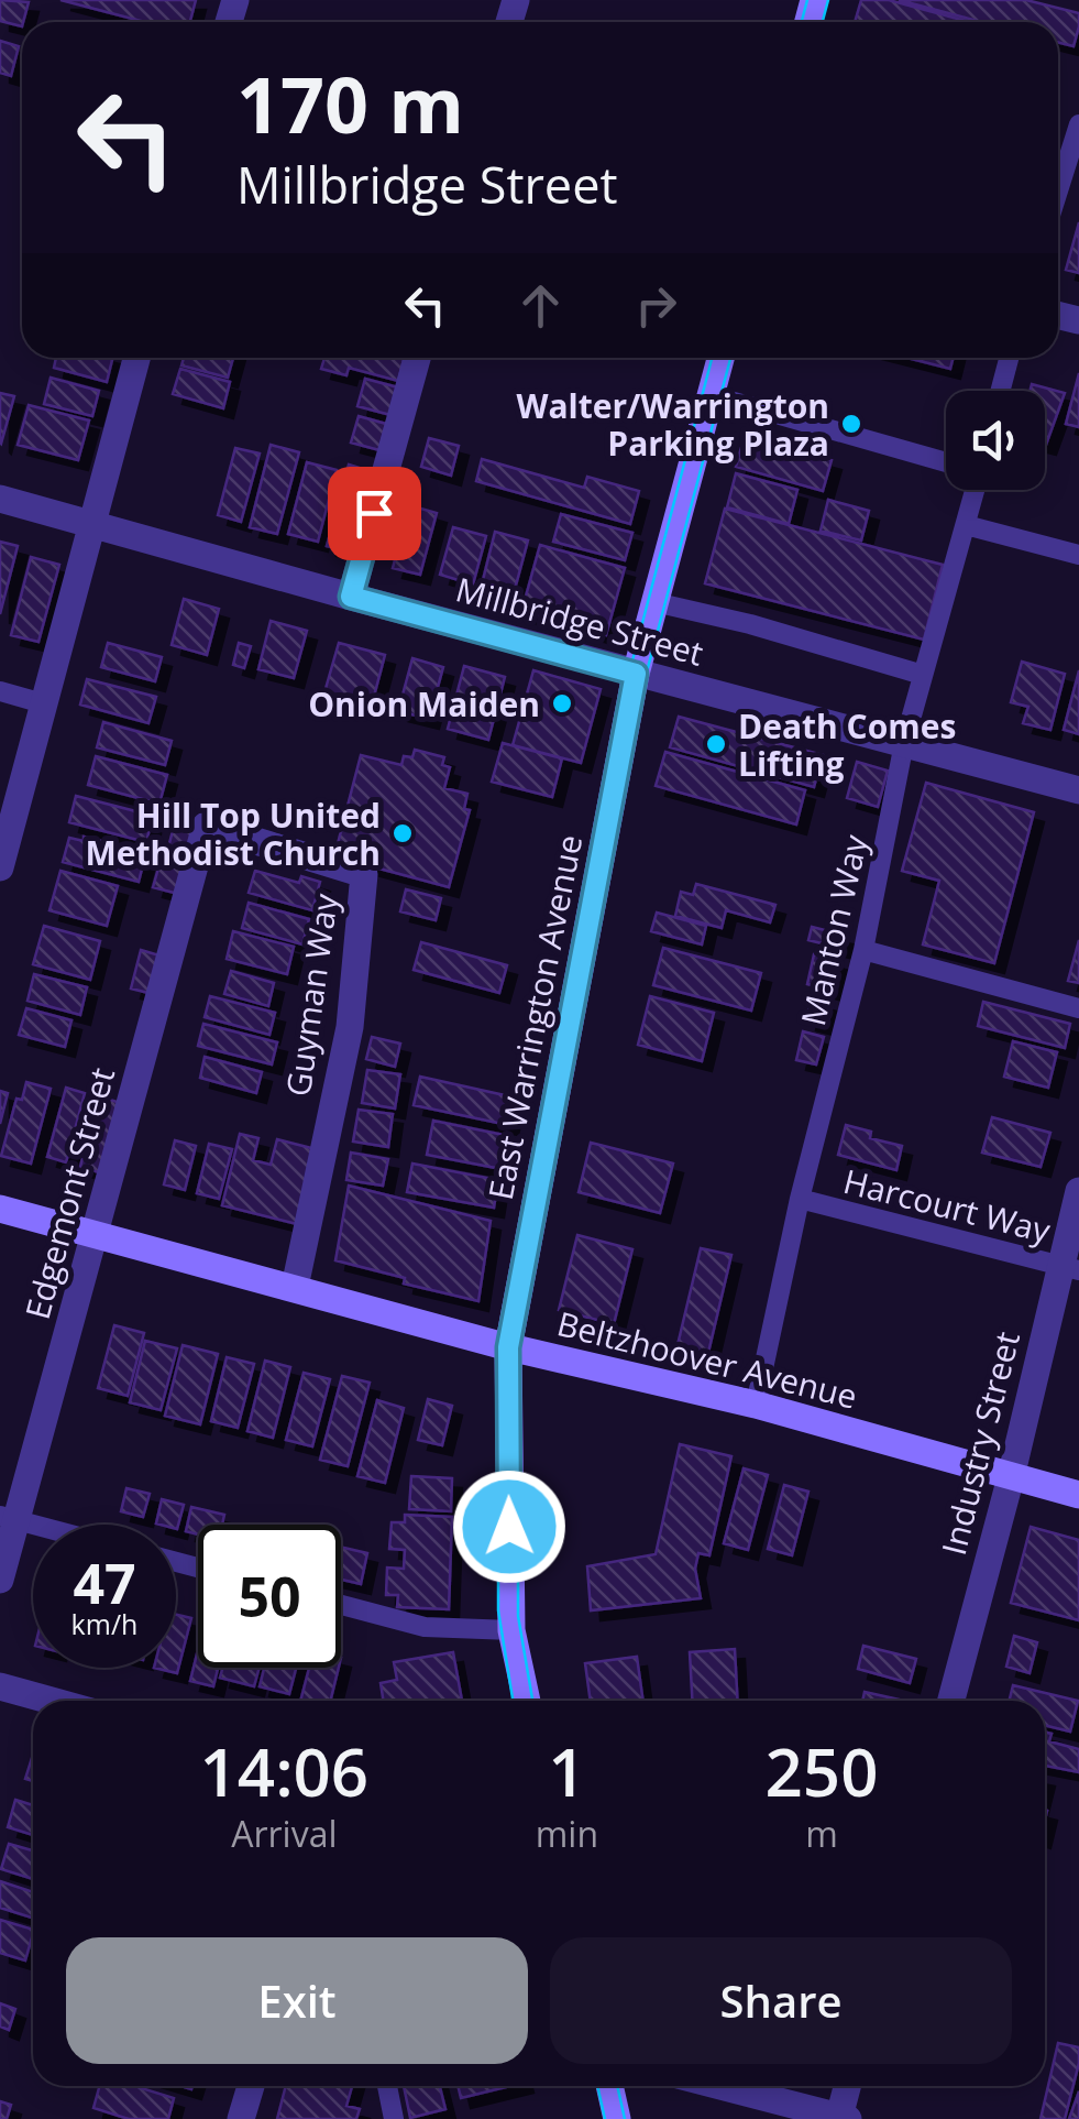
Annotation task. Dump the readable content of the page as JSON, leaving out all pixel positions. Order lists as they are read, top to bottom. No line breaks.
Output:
{"streets":{"main road":["East Warrington Avenue","Beltzhoover Avenue"],"street":["Millbridge Street","Guyman Way","Edgemont Street","Industry Street"],"lane":["Manton Way","Harcourt Way"]},"crossings":[["Millbridge Street","Manton Way"],["Millbridge Street","East Warrington Avenue"],["Manton Way","Harcourt Way"],["Manton Way","Beltzhoover Avenue"],["Guyman Way","Edgemont Street"],["Guyman Way","Beltzhoover Avenue"],["East Warrington Avenue","Beltzhoover Avenue"],["Edgemont Street","Beltzhoover Avenue"],["Harcourt Way","Industry Street"],["Beltzhoover Avenue","Industry Street"]],"places":["Walter/Warrington Parking Plaza","Onion Maiden","Death Comes Lifting","Hill Top United Methodist Church"],"page":{"turn":["170 m","Millbridge Street"],"speed":"47 km/h","limit":"50","eta":["14:06","Arrival","1","min","250","m"],"buttons":["Exit","Share"]}}
